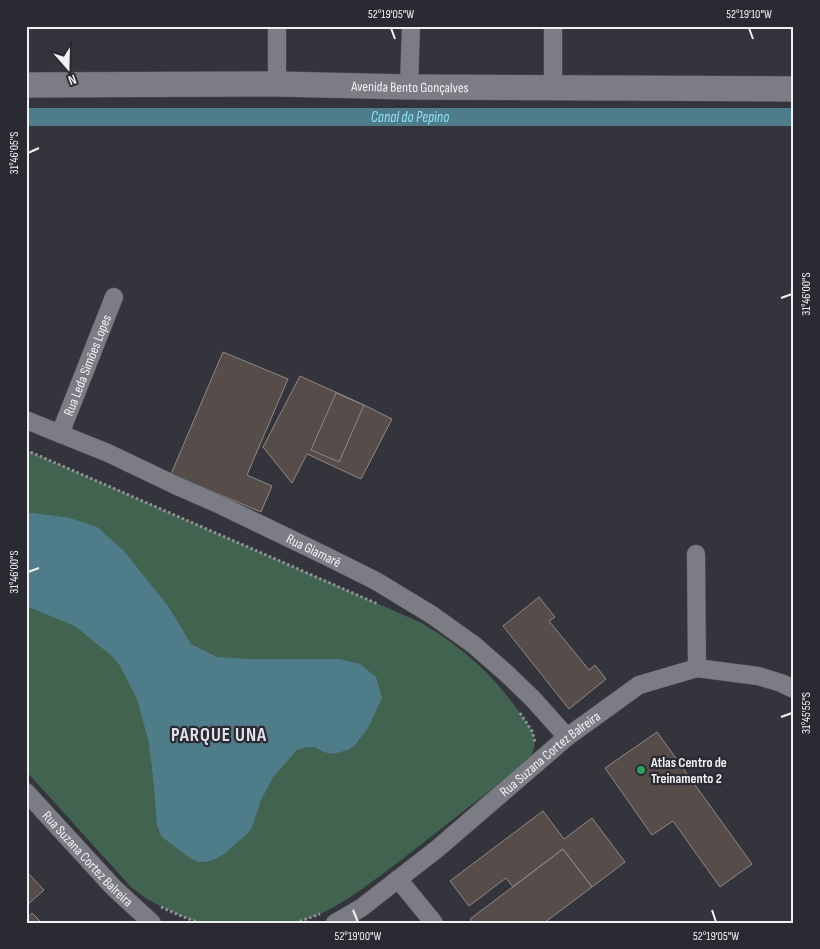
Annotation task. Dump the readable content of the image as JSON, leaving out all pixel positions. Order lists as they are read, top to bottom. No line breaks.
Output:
{"streets":{"main road":["Avenida Bento Gonçalves"],"street":["Rua Leda Simões Lopes","Rua Giamarê","Rua Suzana Cortez Balreira"]},"crossings":[["Rua Leda Simões Lopes","Rua Giamarê"],["Rua Giamarê","Rua Suzana Cortez Balreira"]],"districts":["PARQUE UNA"],"water":["Canal do Pepino"],"places":["Atlas Centro de Treinamento 2"],"north":"bottom","coordinates":["52°19'05\"W","52°19'10\"W","31°46'05\"S","31°46'00\"S","31°45'55\"S","52°19'00\"W"]}
